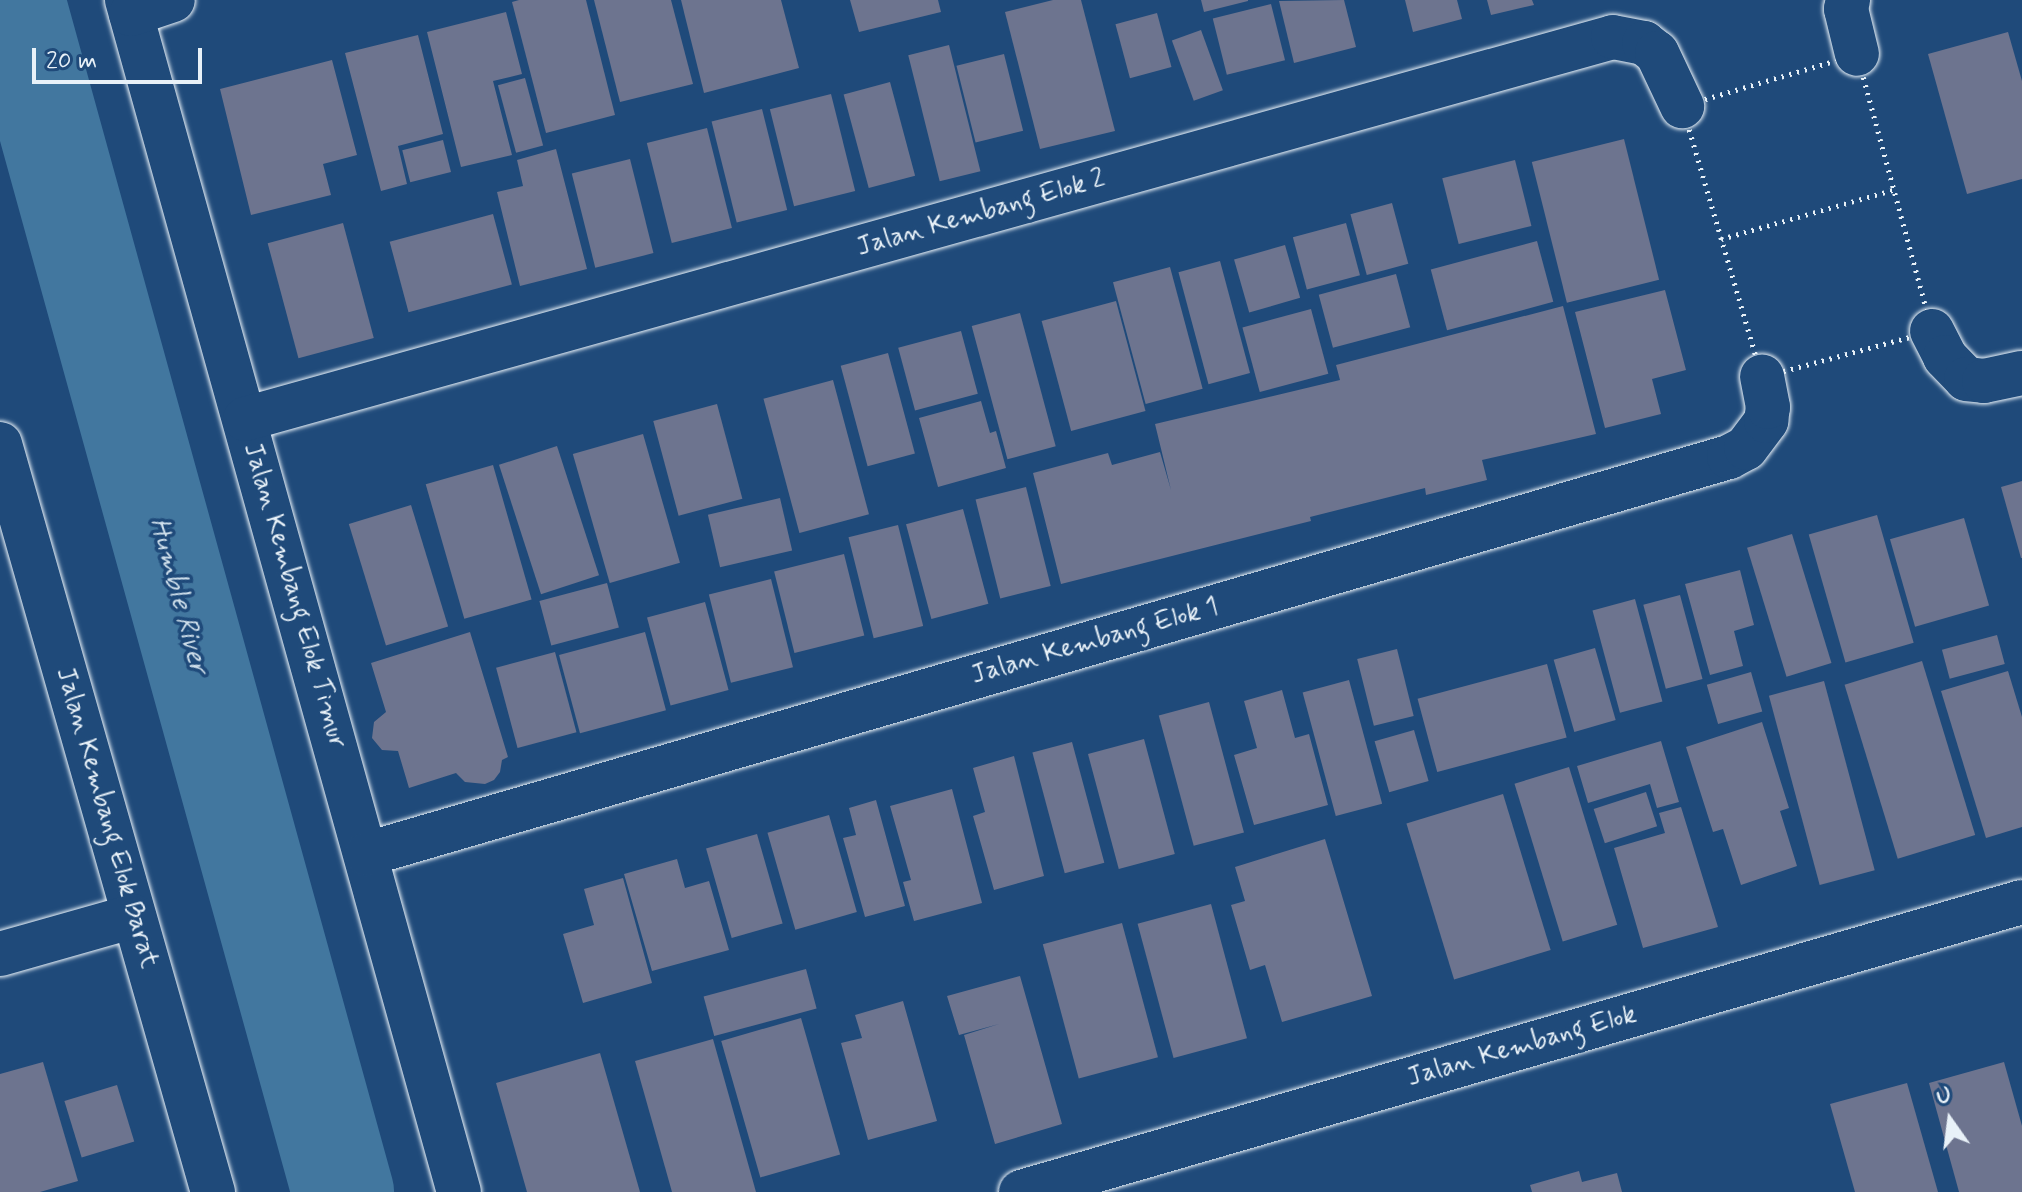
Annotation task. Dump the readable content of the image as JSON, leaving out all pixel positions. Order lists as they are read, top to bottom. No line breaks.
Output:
{"streets":{"street":["Jalan Kembang Elok 2","Jalan Kembang Elok Timur","Jalan Kembang Elok 1","Jalan Kembang Elok Barat","Jalan Kembang Elok"]},"crossings":[["Jalan Kembang Elok 2","Jalan Kembang Elok Timur"],["Jalan Kembang Elok Timur","Jalan Kembang Elok 1"]],"water":["Humble River"],"scale_bar":"20 m","north":"top"}
